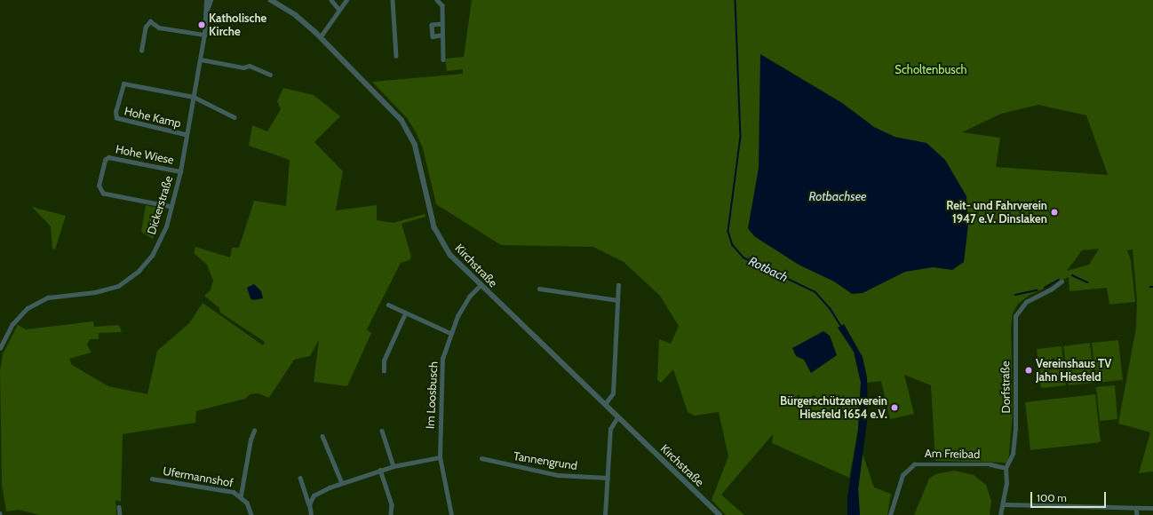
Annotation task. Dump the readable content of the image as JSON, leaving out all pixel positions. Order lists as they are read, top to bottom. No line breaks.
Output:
{"streets":{"street":["Hohe Kamp","Hohe Wiese","Dickerstraße","Kirchstraße","Dorfstraße","Im Loosbusch","Am Freibad","Tannengrund","Ufermannshof"]},"crossings":[["Hohe Kamp","Dickerstraße"],["Hohe Wiese","Dickerstraße"],["Kirchstraße","Im Loosbusch"],["Dorfstraße","Am Freibad"]],"water":["Rotbachsee","Rotbach"],"parks":["Scholtenbusch"],"places":["Katholische Kirche","Reit- und Fahrverein 1947 e.V. Dinslaken","Vereinshaus TV Jahn Hiesfeld","Bürgerschützenverein Hiesfeld 1654 e.V."],"scale_bar":"100 m"}
